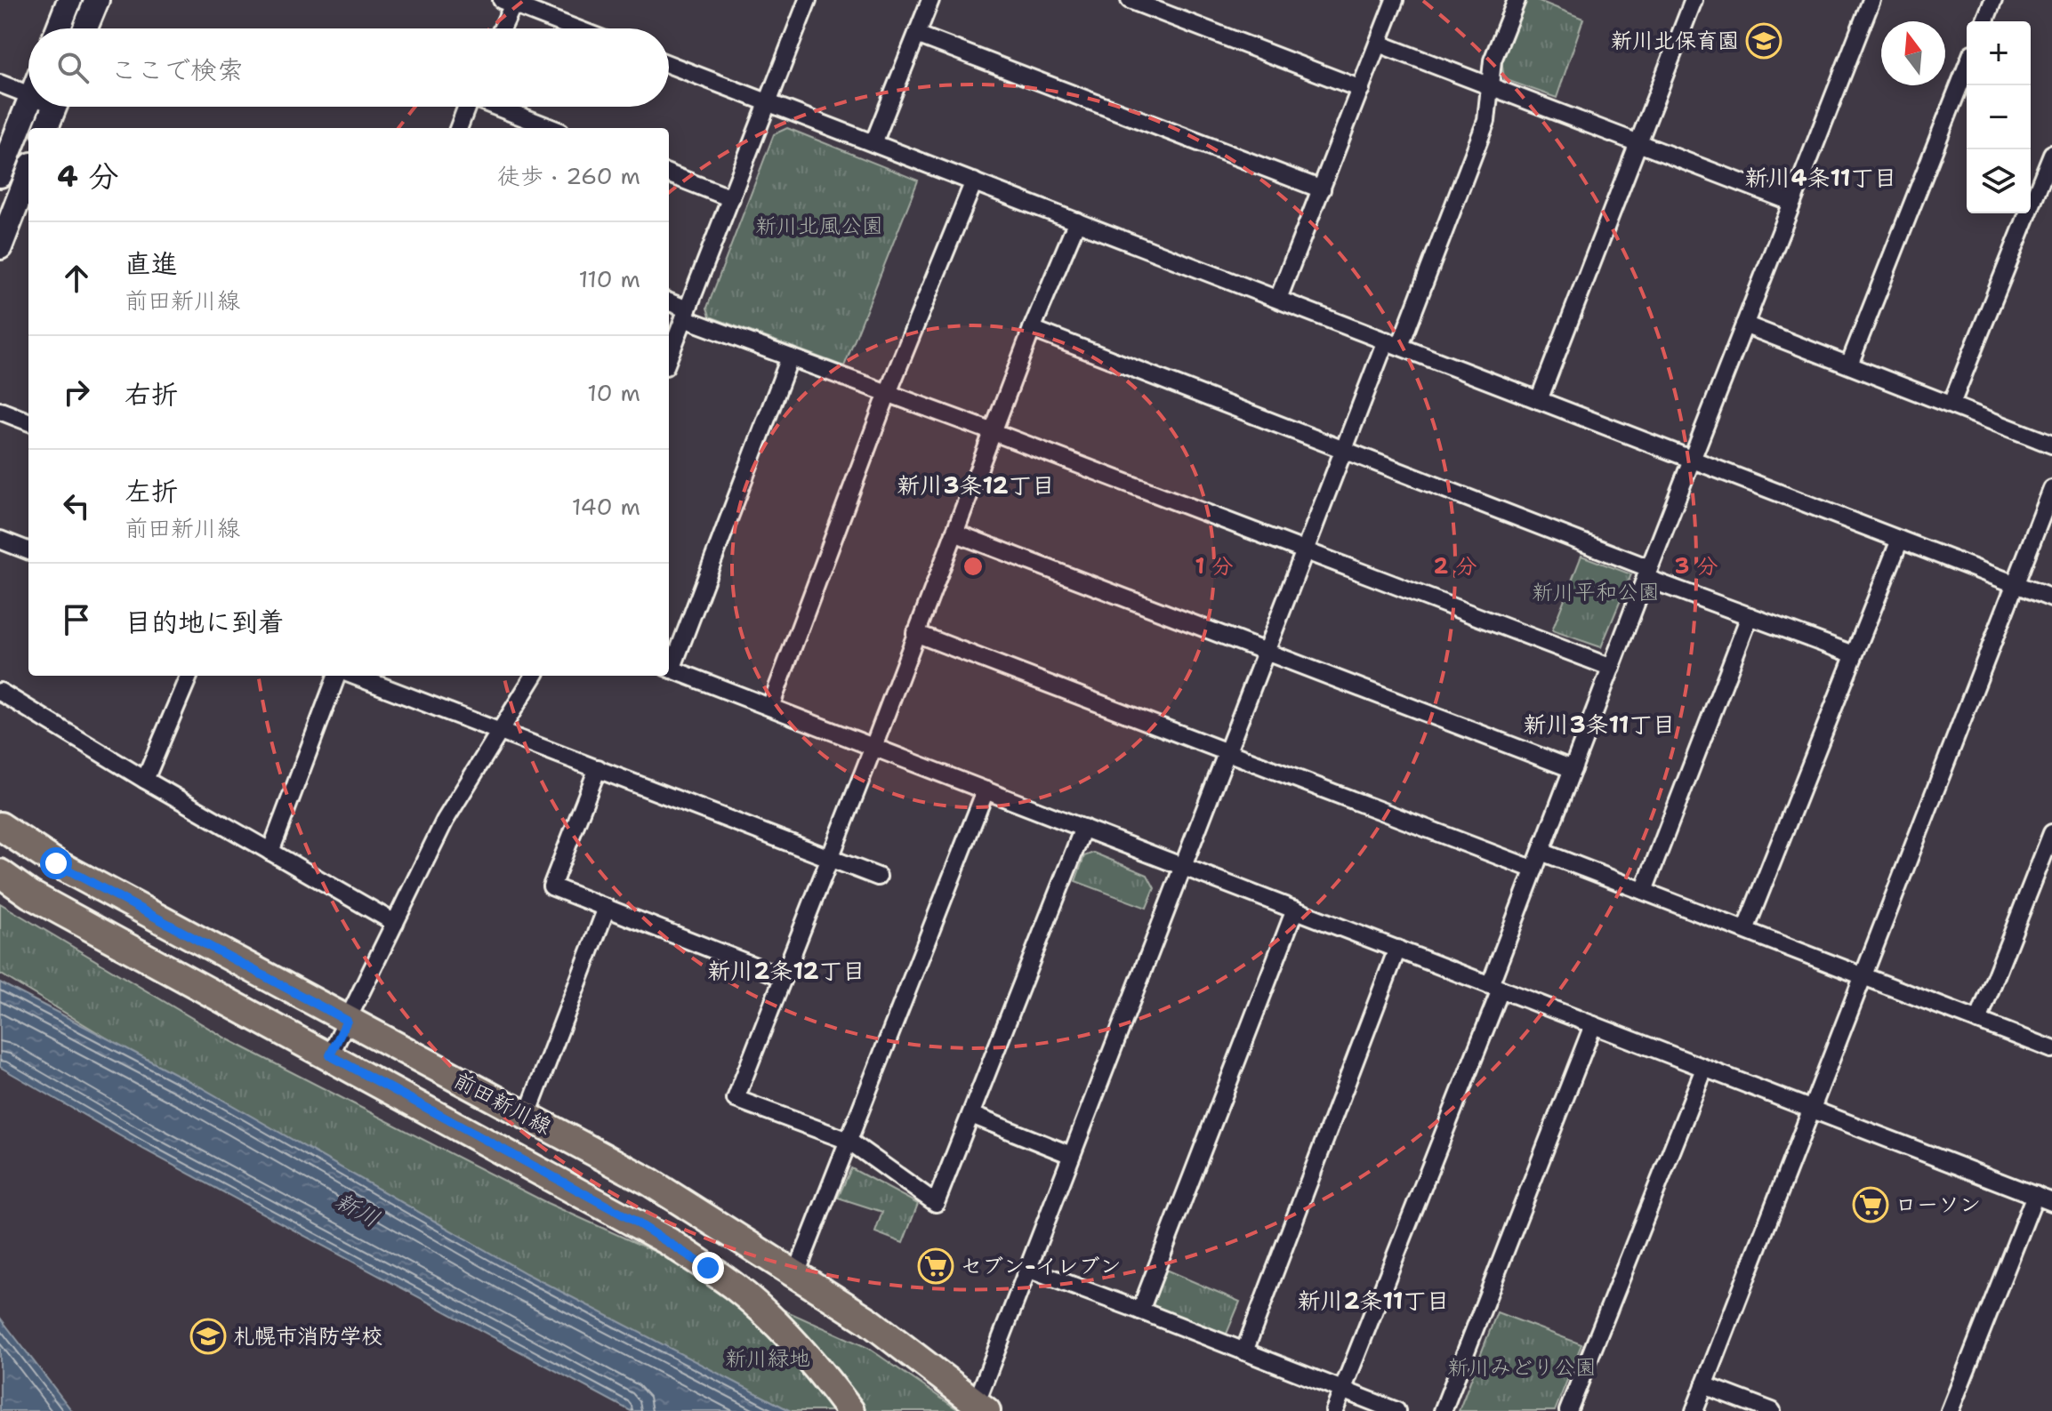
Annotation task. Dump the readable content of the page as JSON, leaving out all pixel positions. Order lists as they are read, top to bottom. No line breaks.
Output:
{"streets":{"main road":["前田新川線"]},"districts":["新川4条11丁目","新川3条12丁目","新川3条11丁目","新川2条12丁目","新川2条11丁目"],"water":["新川"],"parks":["新川北風公園","新川平和公園","新川緑地","新川みどり公園"],"places":{"school or university":["新川北保育園","札幌市消防学校"],"supermarket":["ローソン","セブン-イレブン"]},"north":"top","page":{"map_buttons":["+","−"],"search":"ここで検索","heading":["4 分","徒歩 · 260 m"],"list":[["直進","前田新川線","110 m"],["右折","10 m"],["左折","前田新川線","140 m"],"目的地に到着"]},"rings":["1 分","2 分","3 分"]}
